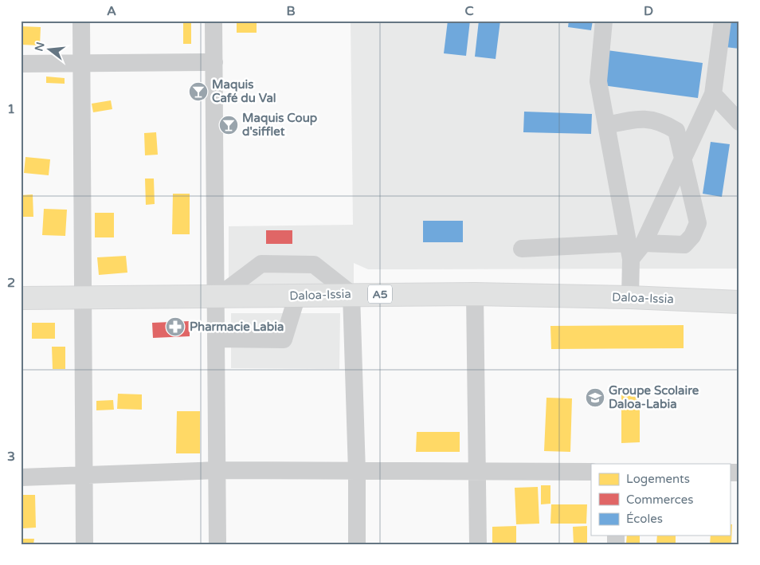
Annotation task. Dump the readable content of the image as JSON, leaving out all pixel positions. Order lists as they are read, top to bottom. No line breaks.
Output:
{"streets":{"main road":["A5","Daloa-Issia"]},"places":{"bar":["Maquis Café du Val","Maquis Coup d'sifflet"],"pharmacy":["Pharmacie Labia"],"school or university":["Groupe Scolaire Daloa-Labia"]},"legend":["Logements","Commerces","Écoles"],"north":"left","grid":{"columns":["A","B","C","D"],"rows":["1","2","3"]}}
